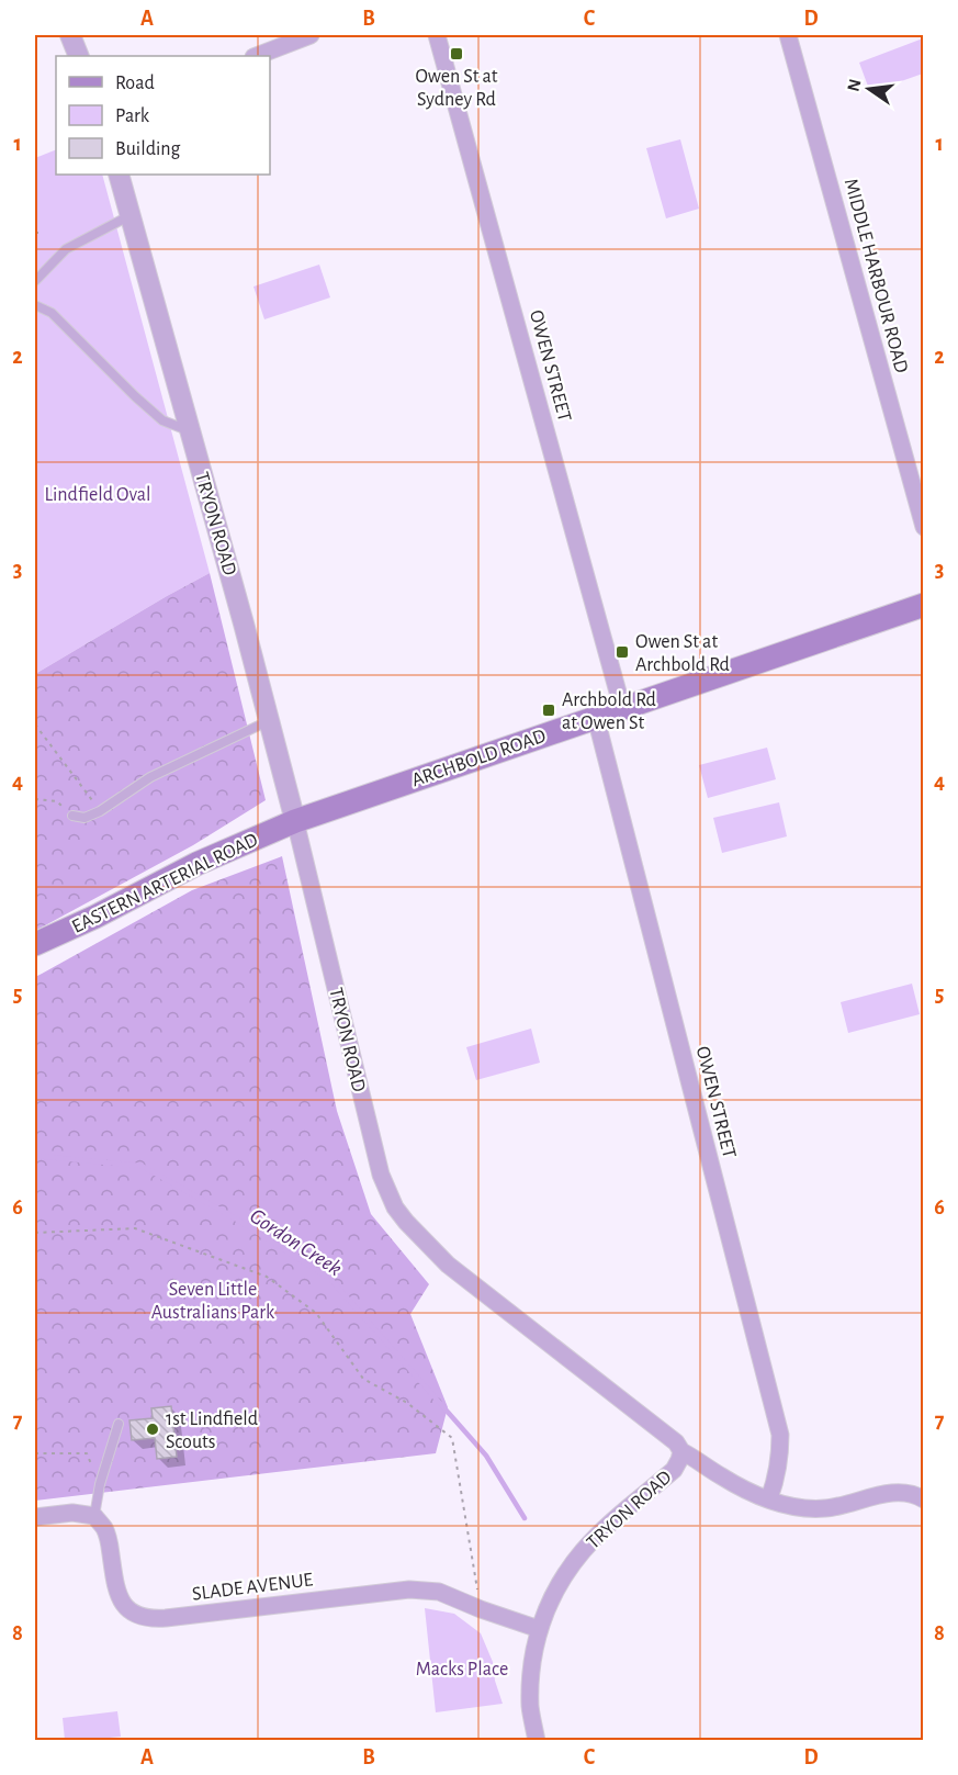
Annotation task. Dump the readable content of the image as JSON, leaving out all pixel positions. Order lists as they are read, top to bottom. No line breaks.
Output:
{"streets":{"main road":["ARCHBOLD ROAD","EASTERN ARTERIAL ROAD"],"street":["MIDDLE HARBOUR ROAD","OWEN STREET","TRYON ROAD","SLADE AVENUE"]},"crossings":[["OWEN STREET","ARCHBOLD ROAD"],["TRYON ROAD","ARCHBOLD ROAD"],["TRYON ROAD","EASTERN ARTERIAL ROAD"],["TRYON ROAD","SLADE AVENUE"],["ARCHBOLD ROAD","EASTERN ARTERIAL ROAD"]],"water":["Gordon Creek"],"parks":["Lindfield Oval","Seven Little Australians Park","Macks Place"],"places":{"transit":["Owen St at Sydney Rd","Owen St at Archbold Rd","Archbold Rd at Owen St"],"other":["1st Lindfield Scouts"]},"legend":["Road","Park","Building"],"north":"left","grid":{"columns":["A","B","C","D"],"rows":["1","2","3","4","5","6","7","8"]}}
